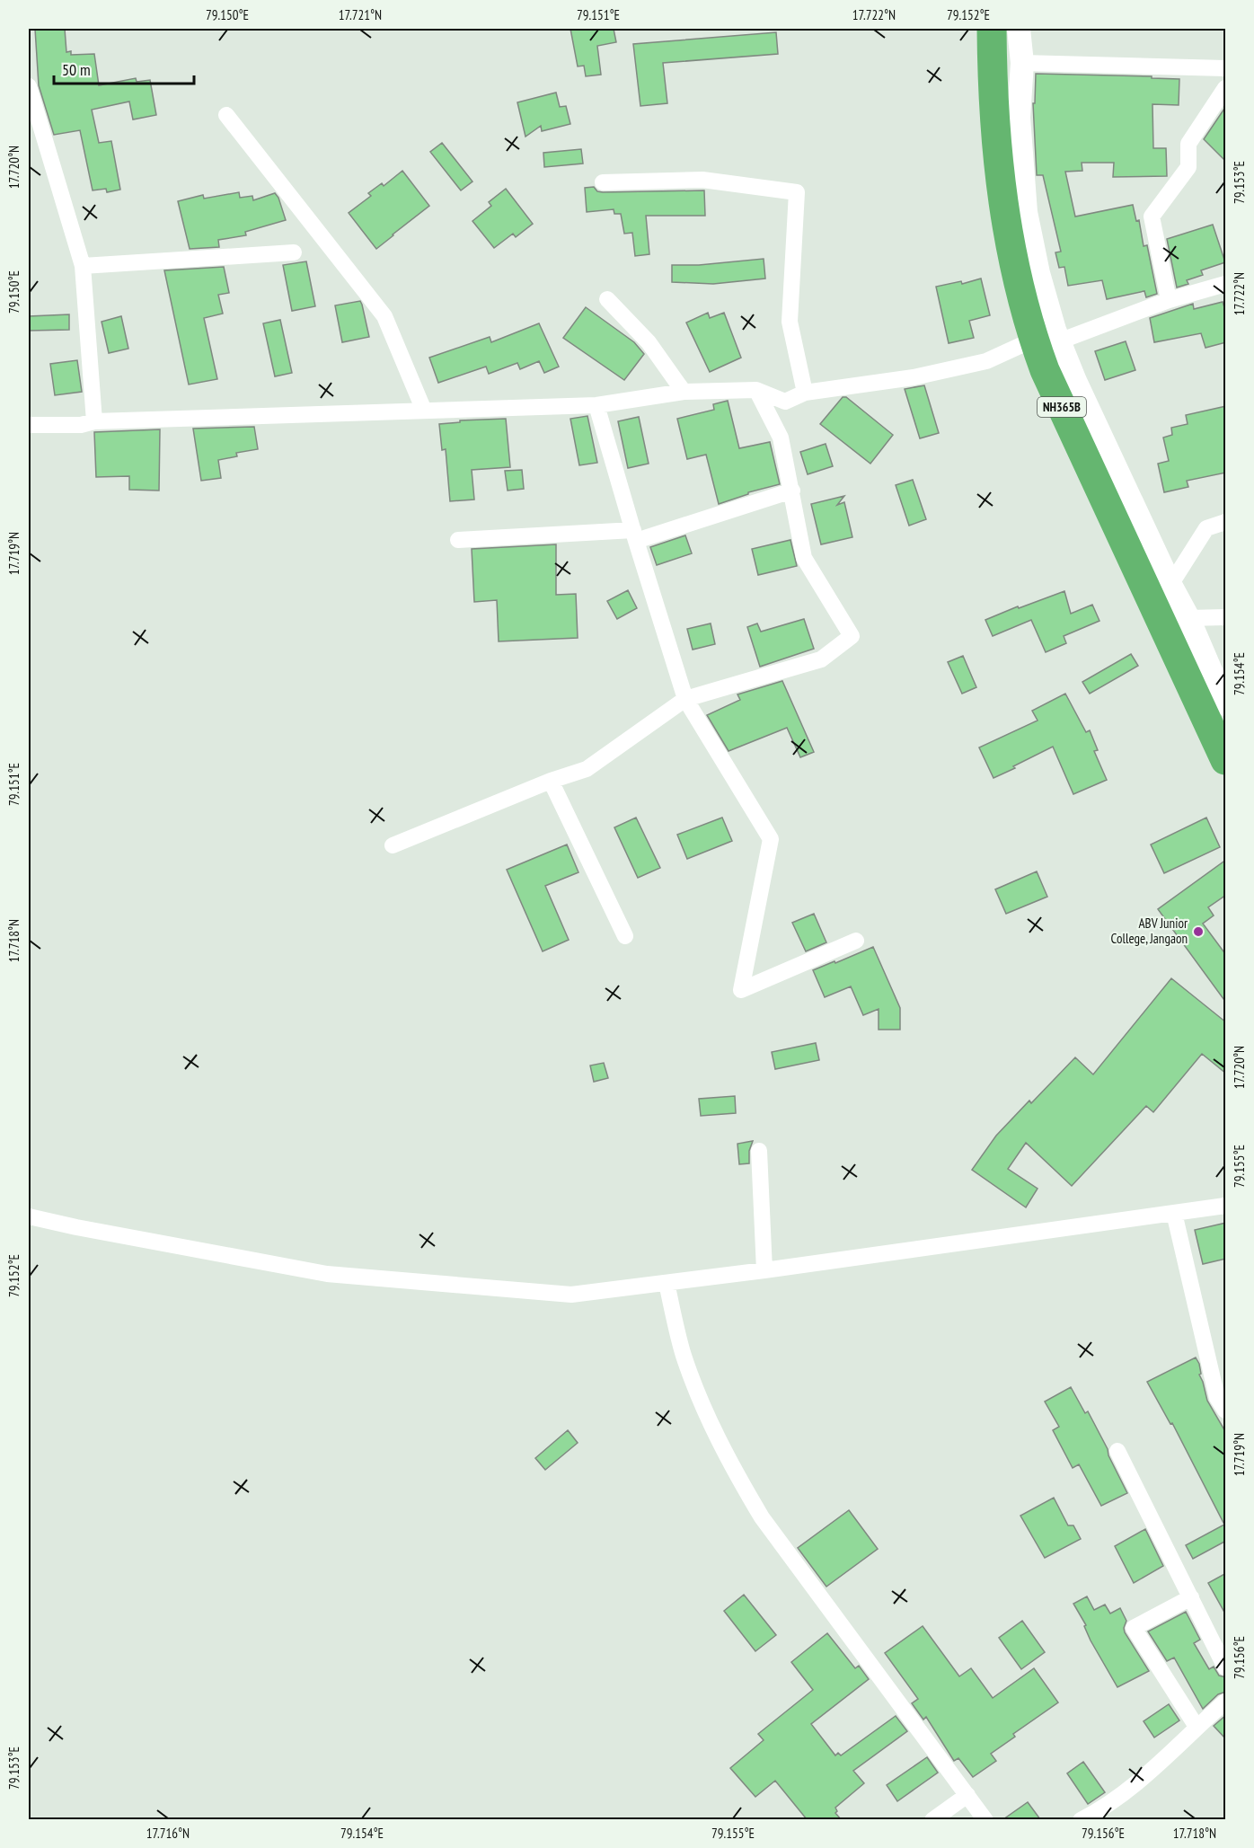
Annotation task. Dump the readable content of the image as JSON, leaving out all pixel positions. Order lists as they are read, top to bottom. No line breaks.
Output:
{"streets":{"highway":["NH365B"]},"places":["ABV Junior College, Jangaon"],"scale_bar":"50 m","coordinates":["79.150°E","17.721°N","79.151°E","17.722°N","79.152°E","17.720°N","79.153°E","17.719°N","79.154°E","17.718°N","79.155°E","79.156°E","17.716°N"]}
